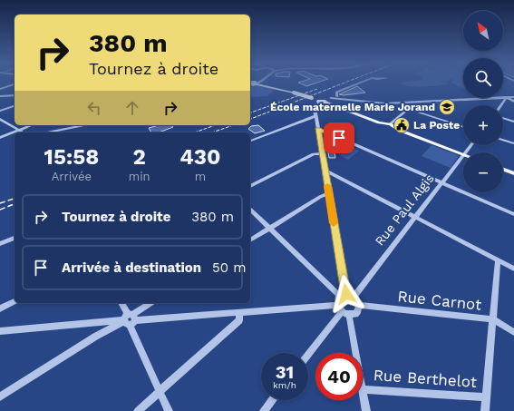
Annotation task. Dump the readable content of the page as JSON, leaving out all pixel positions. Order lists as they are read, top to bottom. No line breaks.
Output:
{"streets":{"street":["Rue Paul Algis","Rue Carnot","Rue Berthelot"]},"crossings":[["Rue Paul Algis","Rue Carnot"]],"places":{"school or university":["École maternelle Marie Jorand"],"public building":["La Poste"]},"north":"top left","page":{"map_buttons":["+","−"],"turn":["380 m","Tournez à droite"],"eta":["15:58","Arrivée","2","min","430","m"],"list":[{"name":"Tournez à droite","value":"380 m"},{"name":"Arrivée à destination","value":"50 m"}],"speed":"31 km/h","limit":"40"}}
